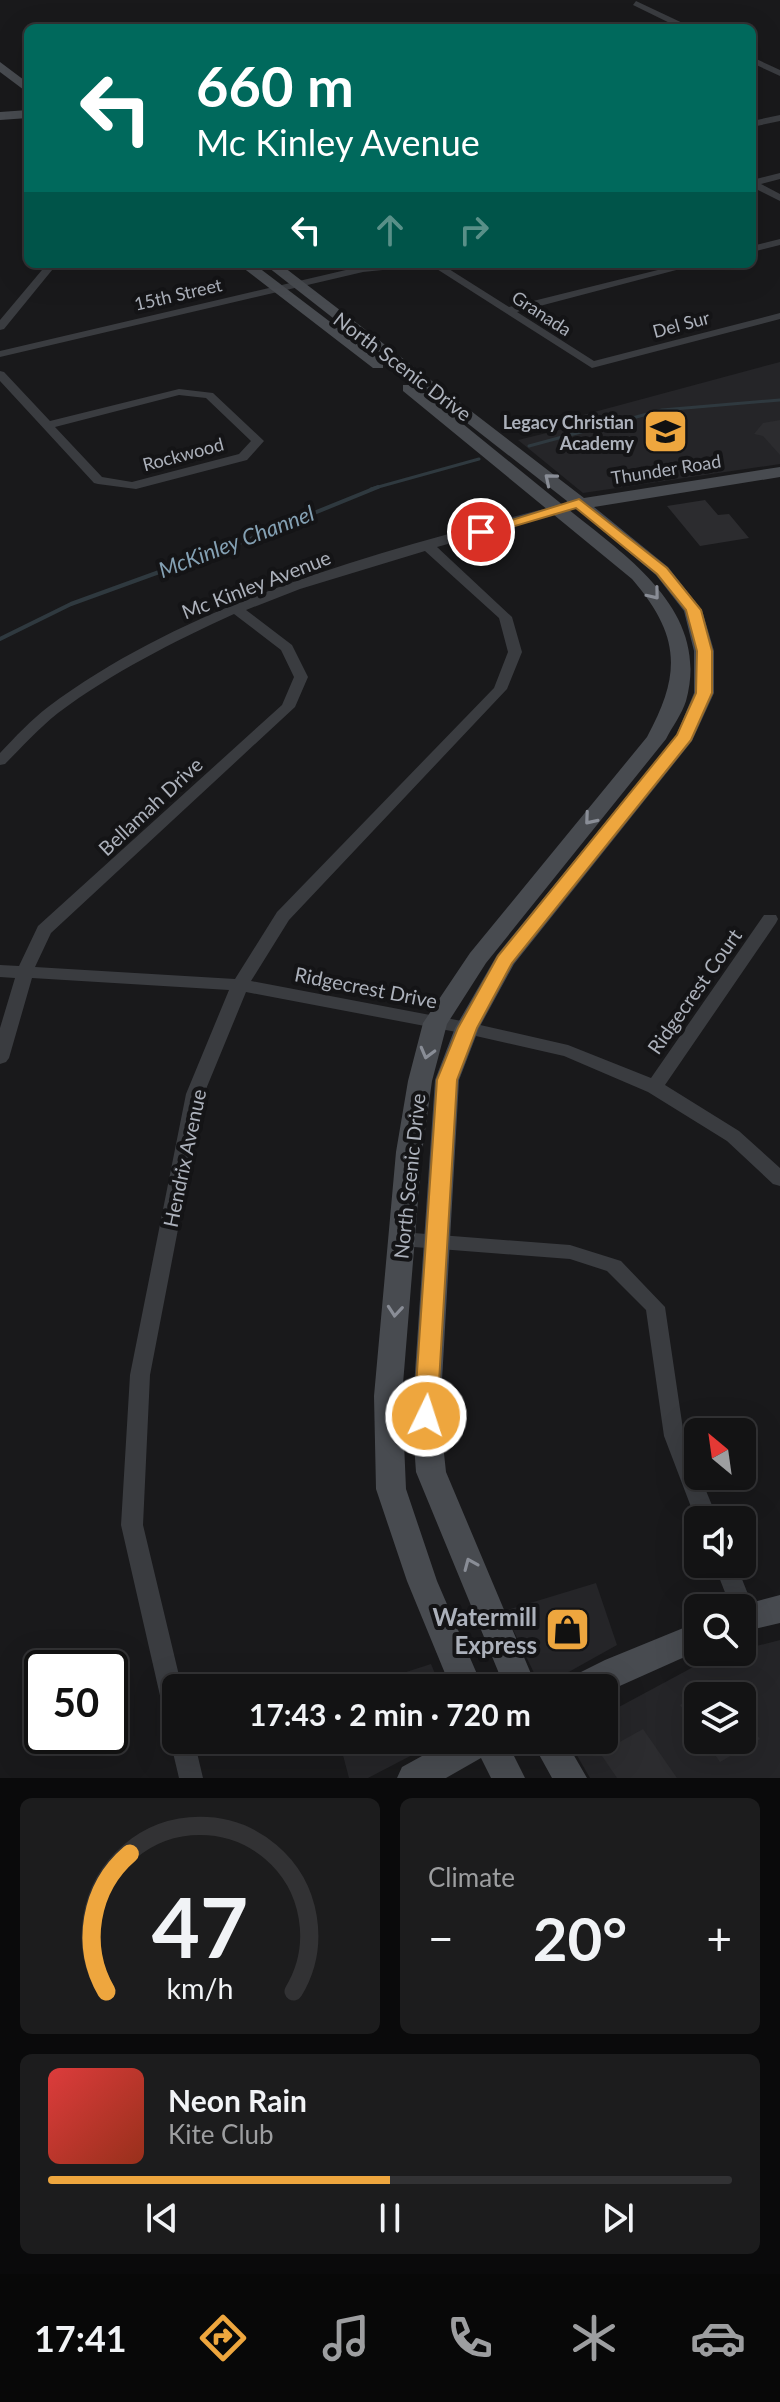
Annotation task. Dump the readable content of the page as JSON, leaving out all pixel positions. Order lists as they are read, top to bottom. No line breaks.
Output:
{"streets":{"main road":["North Scenic Drive","Thunder Road"],"street":["15th Street","Granada","Del Sur","Rockwood","Mc Kinley Avenue","Bellamah Drive","Ridgecrest Drive","Ridgecrest Court","Hendrix Avenue"]},"crossings":[["15th Street","North Scenic Drive"],["Granada","Del Sur"],["North Scenic Drive","Thunder Road"],["North Scenic Drive","Mc Kinley Avenue"],["North Scenic Drive","Ridgecrest Drive"],["Thunder Road","Mc Kinley Avenue"],["Mc Kinley Avenue","Bellamah Drive"],["Mc Kinley Avenue","Hendrix Avenue"],["Bellamah Drive","Ridgecrest Drive"],["Ridgecrest Drive","Ridgecrest Court"],["Ridgecrest Drive","Hendrix Avenue"]],"water":["McKinley Channel"],"places":{"school or university":["Legacy Christian Academy"],"shop":["Watermill Express"]},"north":"top left","page":{"turn":["660 m","Mc Kinley Avenue"],"limit":"50","trip":"17:43 · 2 min · 720 m","tile":"Climate","heat":["−","20°","+"],"song":["Neon Rain","Kite Club"],"tabs":"17:41","gauge":["47","km/h"]}}
